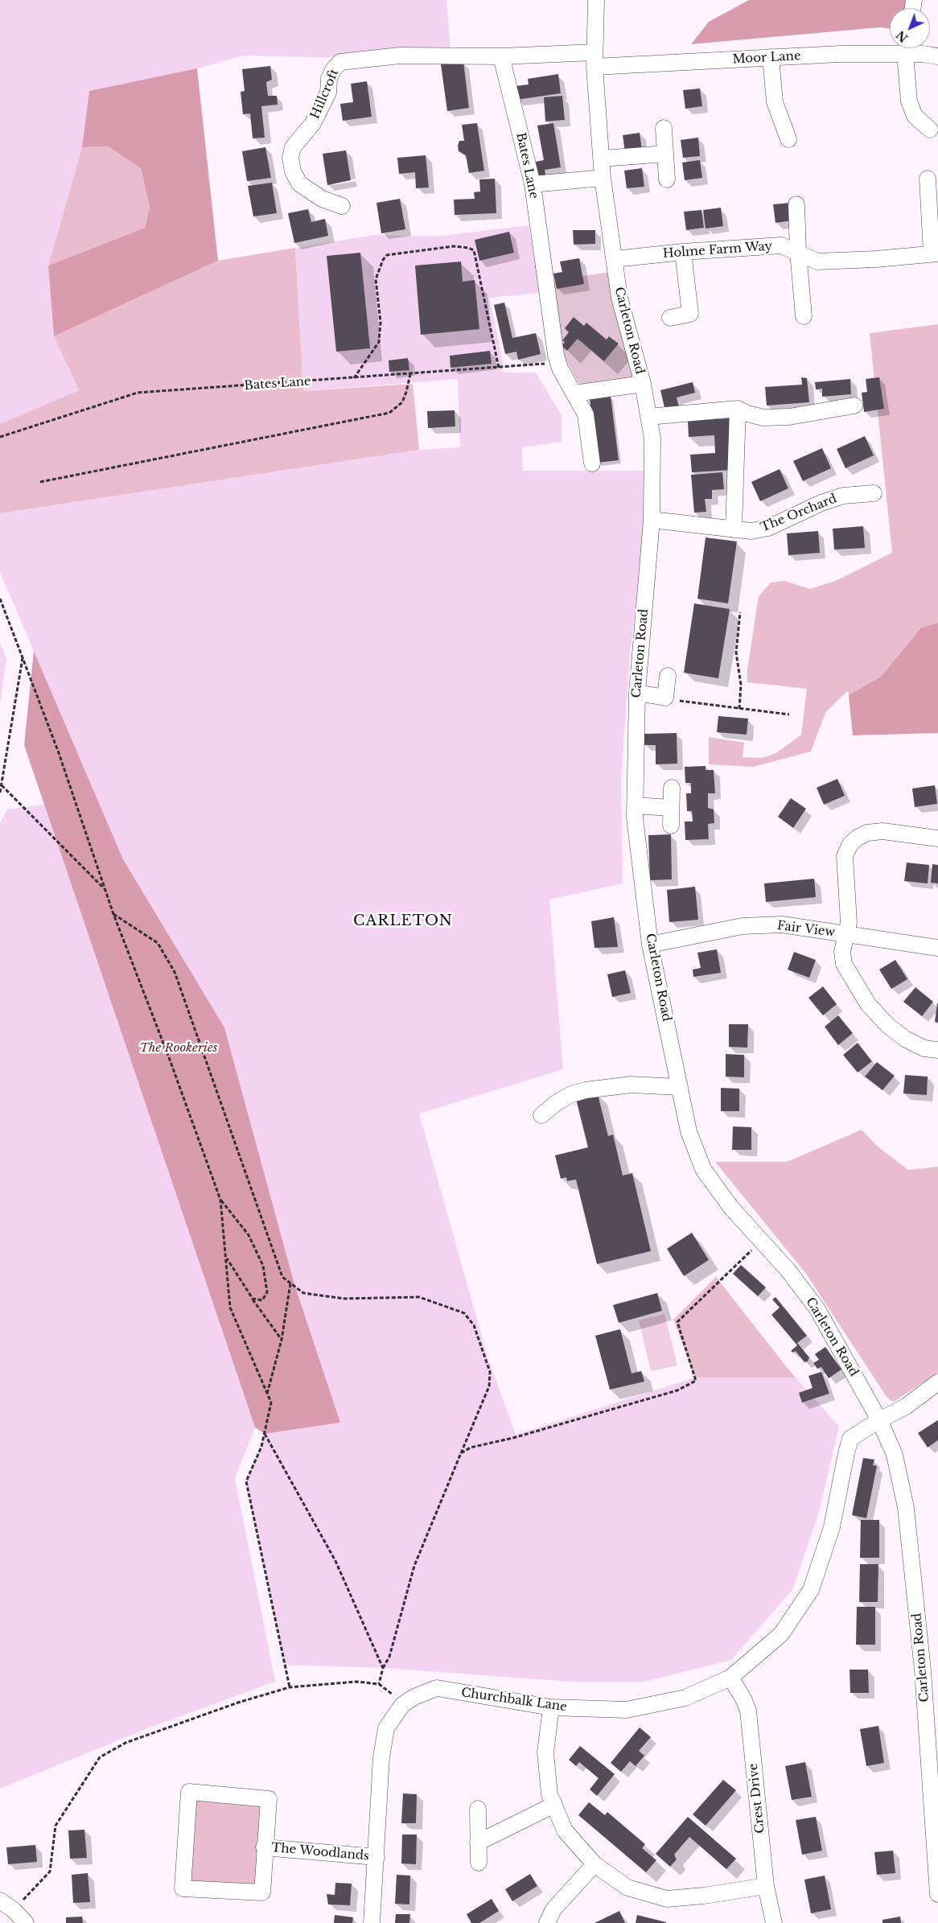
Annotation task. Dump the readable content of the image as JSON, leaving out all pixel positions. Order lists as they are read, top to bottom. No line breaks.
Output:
{"streets":{"street":["Moor Lane","Hillcroft","Bates Lane","Holme Farm Way","Carleton Road","The Orchard","Fair View","Churchbalk Lane","Crest Drive","The Woodlands"]},"crossings":[["Moor Lane","Carleton Road"],["Hillcroft","Bates Lane"],["Holme Farm Way","Carleton Road"],["Carleton Road","The Orchard"],["Carleton Road","Fair View"],["Carleton Road","Churchbalk Lane"],["Churchbalk Lane","Crest Drive"],["Churchbalk Lane","The Woodlands"]],"districts":["CARLETON"],"parks":["The Rookeries"],"north":"bottom left"}
